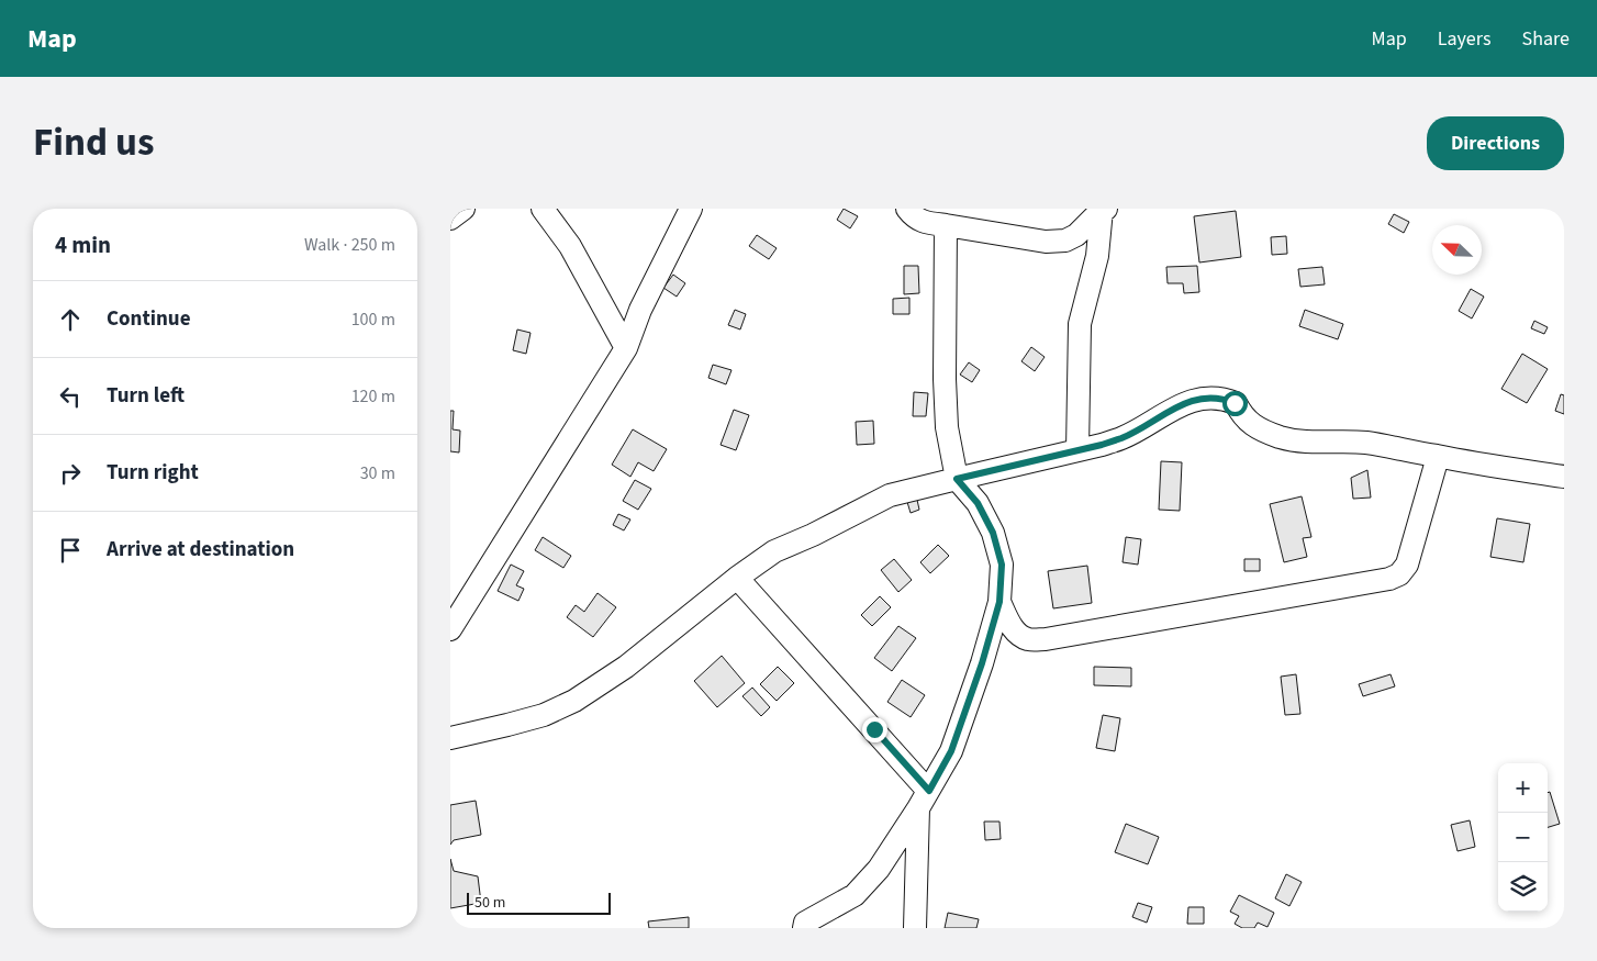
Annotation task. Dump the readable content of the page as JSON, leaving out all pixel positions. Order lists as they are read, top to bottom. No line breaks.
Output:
{"scale_bar":"50 m","north":"top left","page":{"header":"Map","nav":["Map","Layers","Share"],"title":"Find us","buttons":"Directions","heading":["4 min","Walk · 250 m"],"list":[["Continue","100 m"],["Turn left","120 m"],["Turn right","30 m"],"Arrive at destination"],"map_buttons":["+","−"],"scale":"50 m"}}
